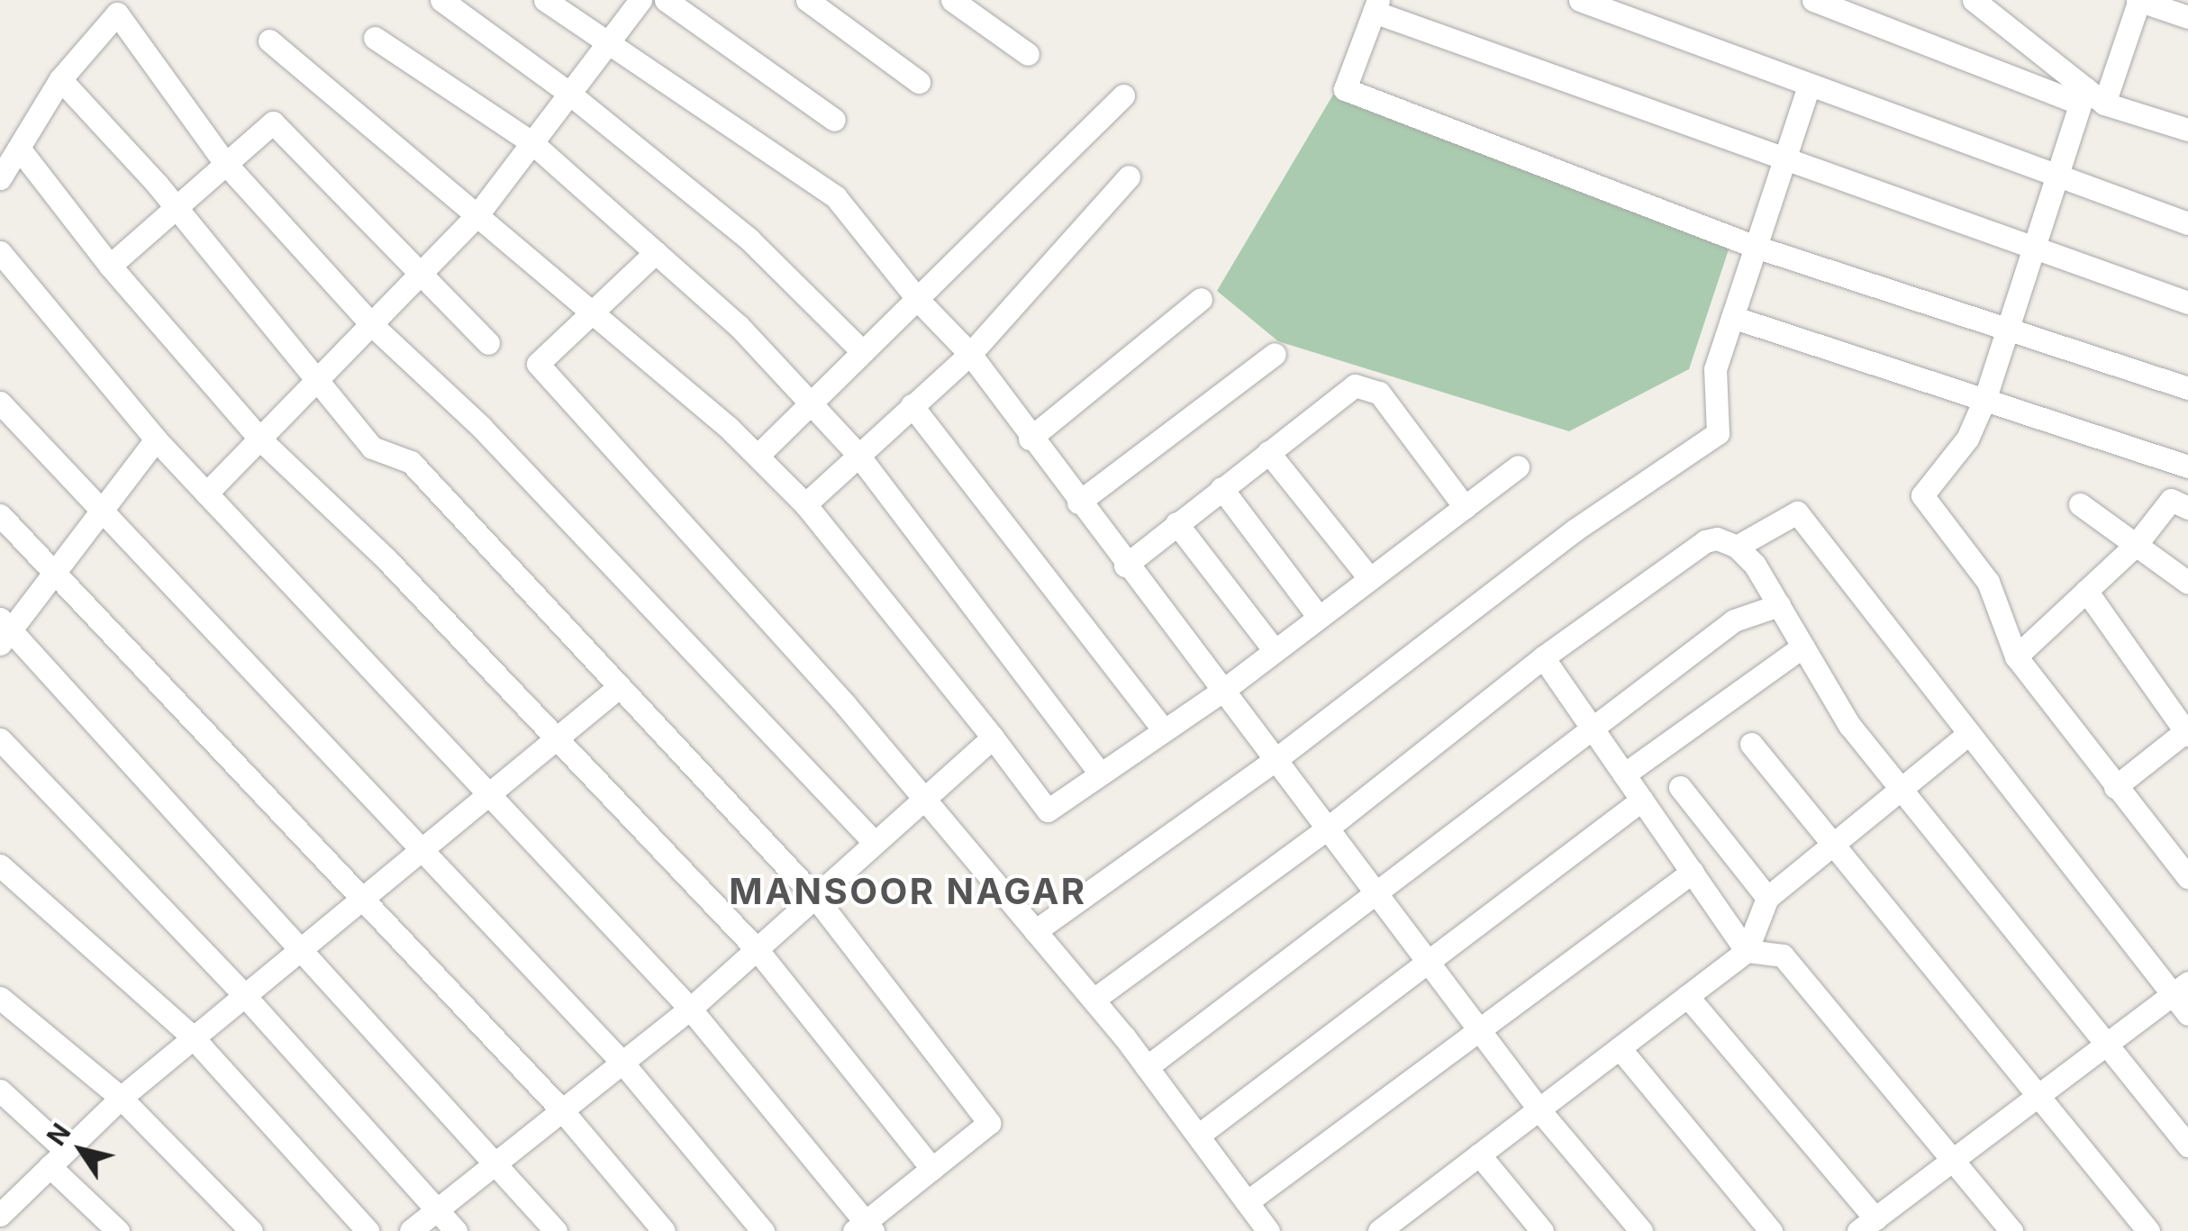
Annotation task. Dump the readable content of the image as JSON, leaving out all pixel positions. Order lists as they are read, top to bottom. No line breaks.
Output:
{"districts":["MANSOOR NAGAR"],"north":"top left"}
